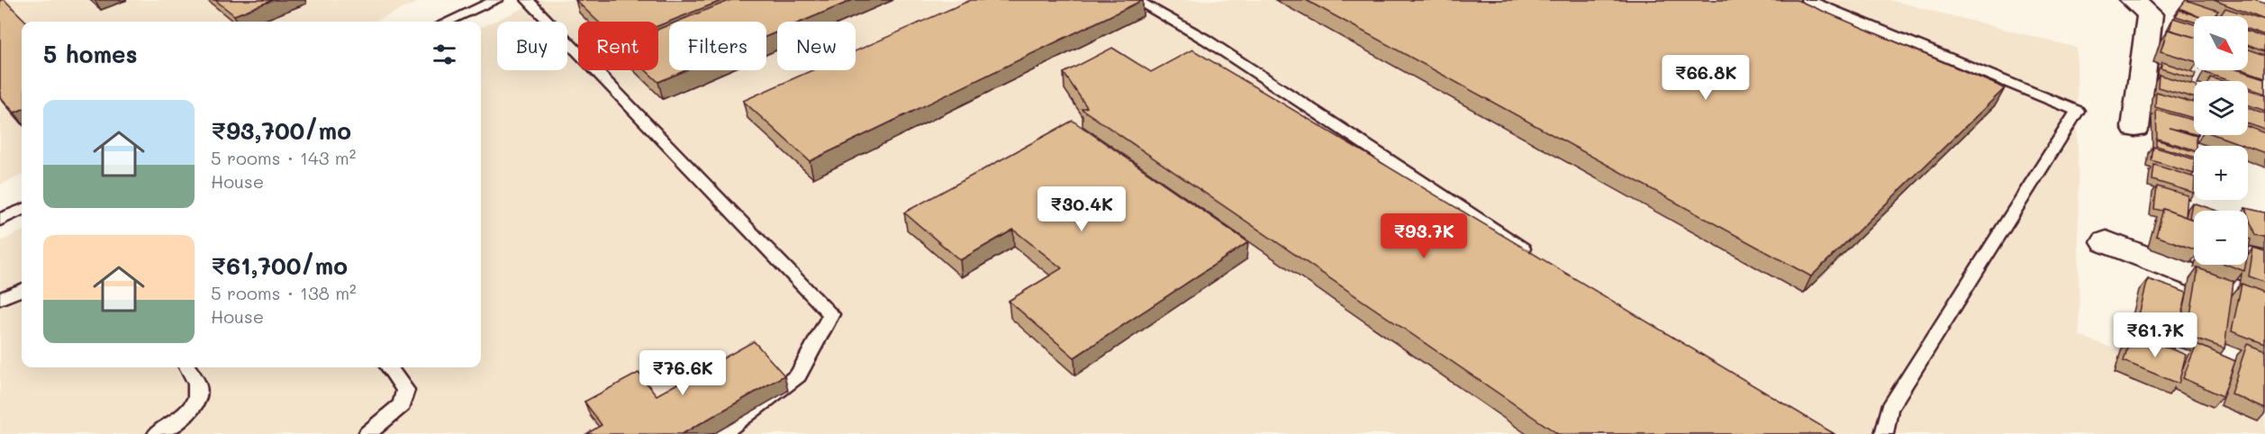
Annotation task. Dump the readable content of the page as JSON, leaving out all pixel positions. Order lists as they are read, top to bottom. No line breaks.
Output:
{"north":"bottom right","page":{"map_buttons":["+","−"],"chip":["Buy","Rent","Filters","New"],"heading":"5 homes","price":["₹66.8K","₹30.4K","₹93.7K","₹61.7K","₹76.6K"],"list":[{"name":"₹93,700/mo","note":"5 rooms · 143 m² · House"},{"name":"₹61,700/mo","note":"5 rooms · 138 m² · House"}]}}
